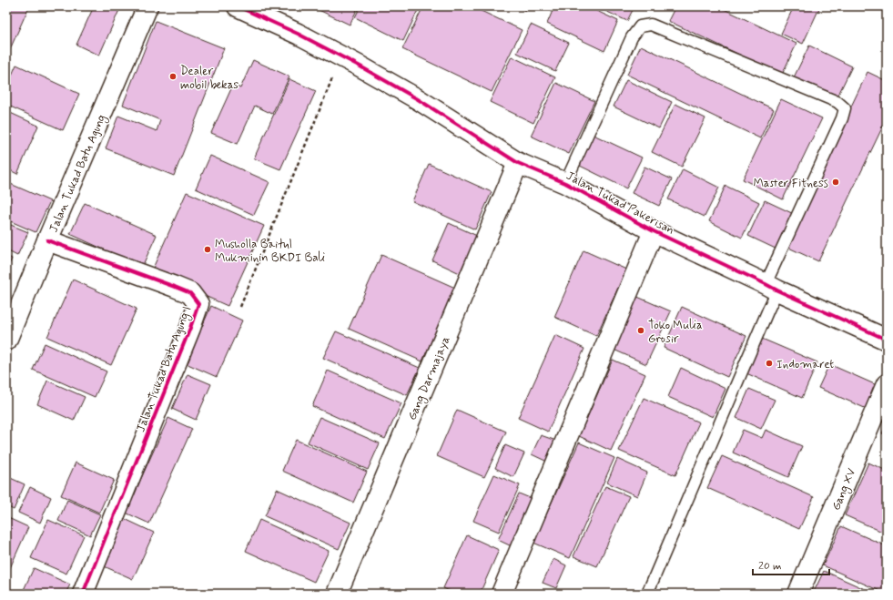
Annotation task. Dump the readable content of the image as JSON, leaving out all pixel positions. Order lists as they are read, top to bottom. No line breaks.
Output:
{"streets":{"street":["Jalan Tukad Batu Agung","Jalan Tukad Pakerisan","Jalan Tukad Batu Agung I","Gang Darmajaya","Gang XV"]},"crossings":[["Jalan Tukad Batu Agung","Jalan Tukad Batu Agung I"],["Jalan Tukad Pakerisan","Gang Darmajaya"]],"places":["Dealer mobil bekas","Master Fitness","Musholla Baitul Mukminin BKDI Bali","Toko Mulia Grosir","Indomaret"],"scale_bar":"20 m"}
